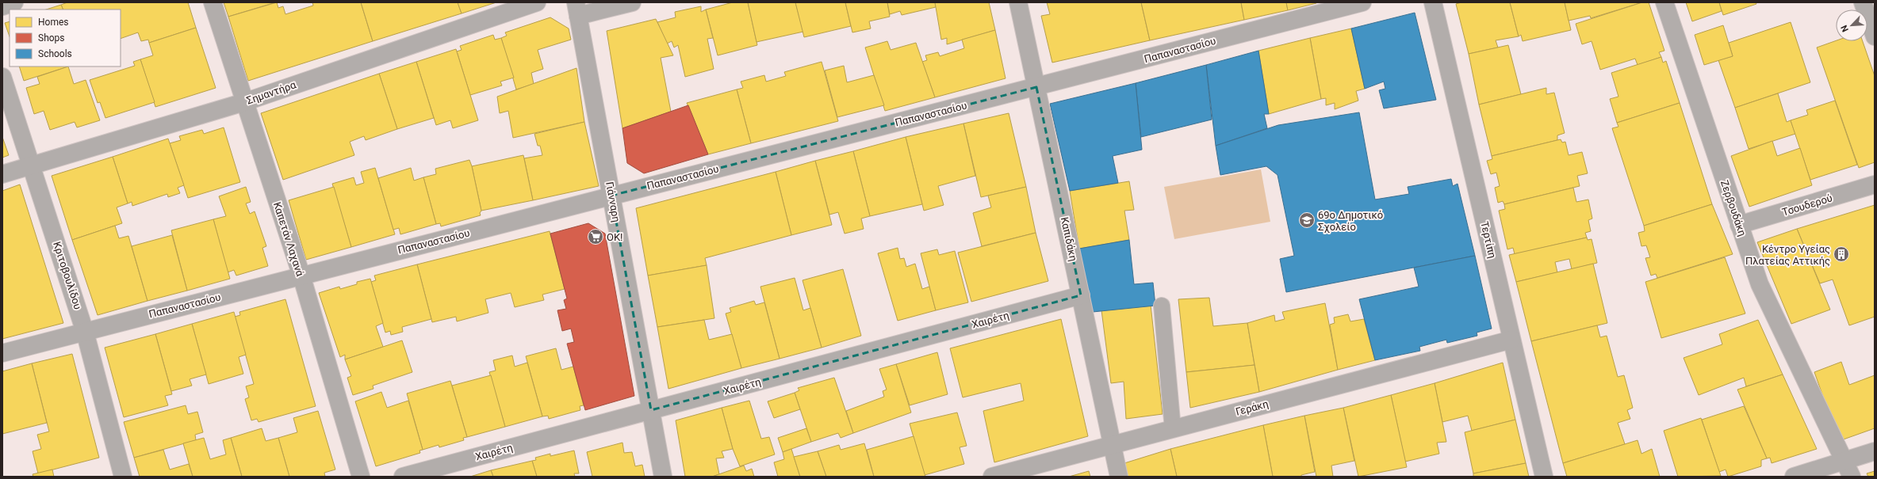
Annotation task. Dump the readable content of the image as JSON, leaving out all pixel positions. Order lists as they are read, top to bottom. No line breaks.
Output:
{"streets":{"street":["Παπαναστασίου","Σημαντήρα","Γιάνναρη","Τσουδερού","Ζερβουδάκη","Καπετάν Λαχανά","Καπιδάκη","Τερτίπη","Κριτοβουλίδου","Χαιρέτη","Γεράκη"]},"crossings":[["Παπαναστασίου","Γιάνναρη"],["Παπαναστασίου","Καπετάν Λαχανά"],["Παπαναστασίου","Καπιδάκη"],["Παπαναστασίου","Κριτοβουλίδου"],["Σημαντήρα","Καπετάν Λαχανά"],["Σημαντήρα","Κριτοβουλίδου"],["Γιάνναρη","Χαιρέτη"],["Τσουδερού","Ζερβουδάκη"],["Καπιδάκη","Χαιρέτη"],["Καπιδάκη","Γεράκη"],["Τερτίπη","Γεράκη"]],"places":{"school or university":["69ο Δημοτικό Σχολείο"],"supermarket":["OK!"],"building":["Κέντρο Υγείας Πλατείας Αττικής"]},"legend":["Homes","Shops","Schools"],"north":"bottom left"}
